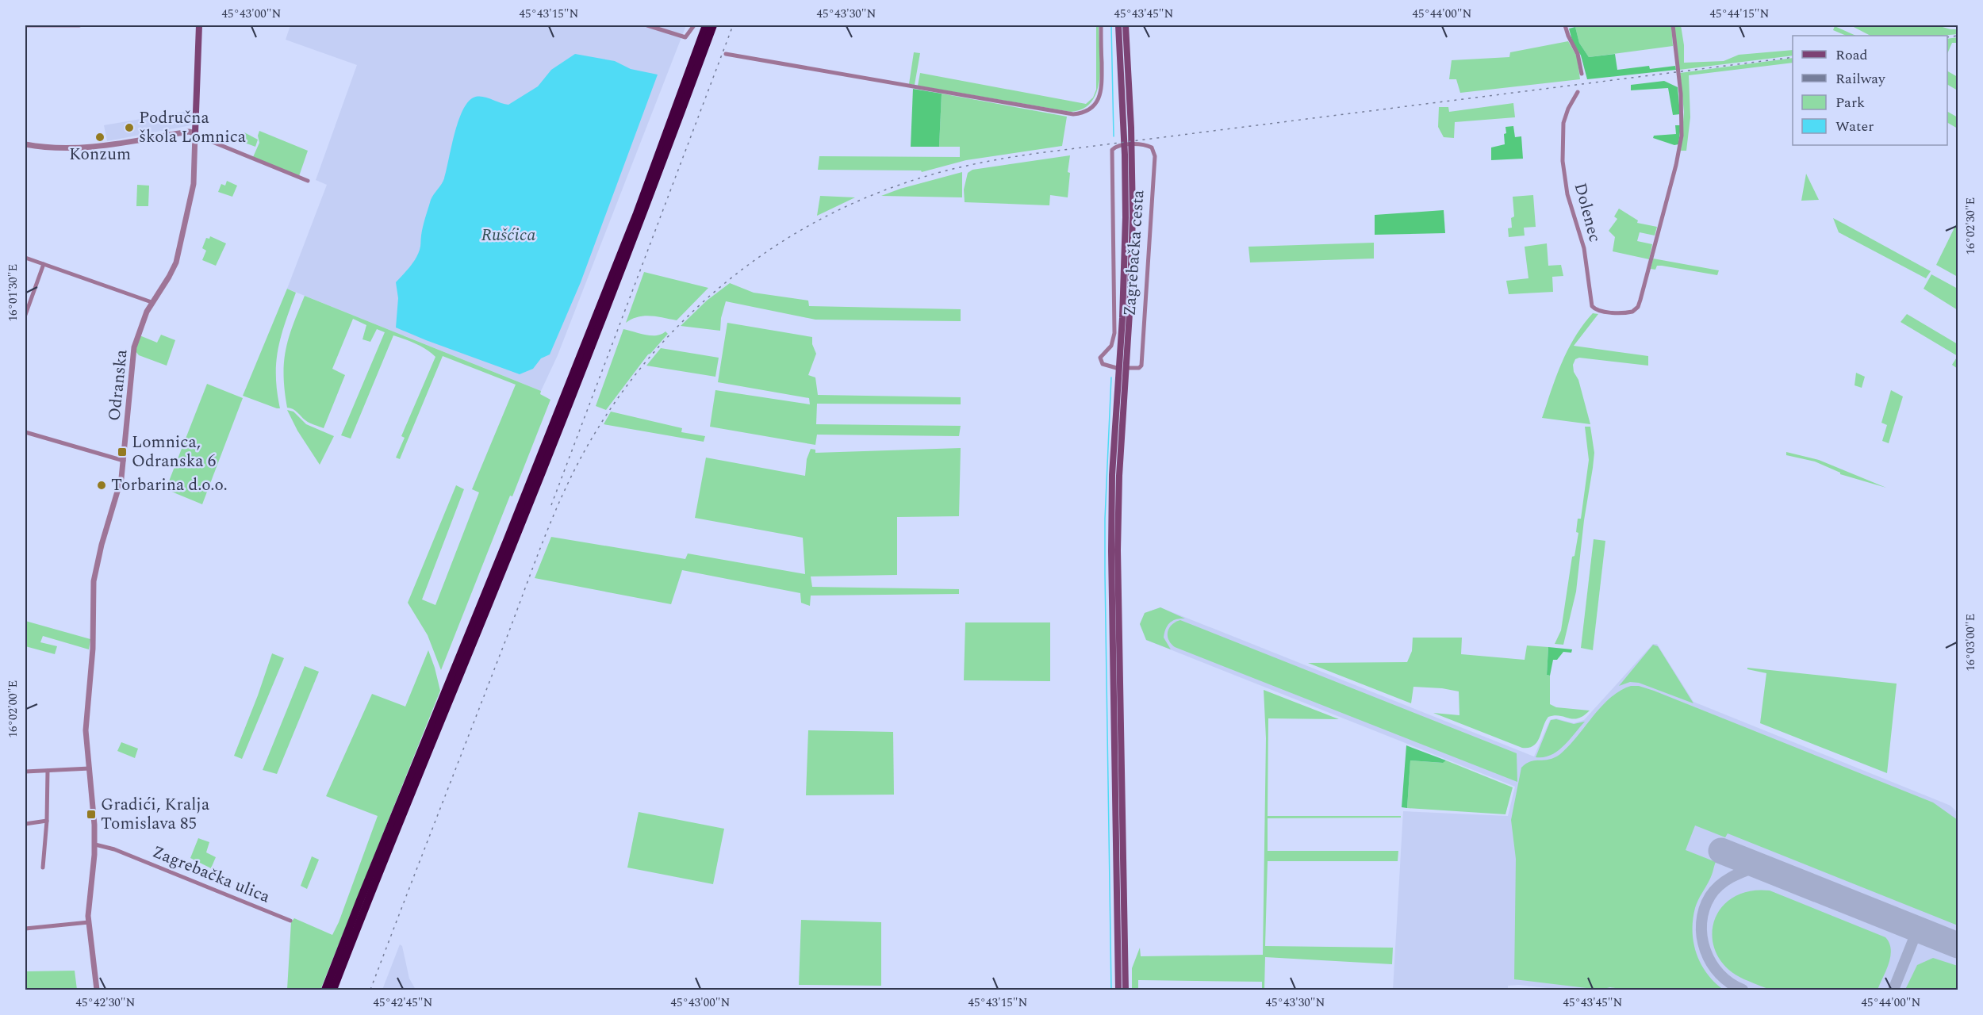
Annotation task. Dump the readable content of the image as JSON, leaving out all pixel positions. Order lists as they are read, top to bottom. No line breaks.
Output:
{"streets":{"main road":["Zagrebačka cesta"],"street":["Dolenec","Odranska","Zagrebačka ulica"]},"crossings":[["Odranska","Zagrebačka ulica"]],"water":["Rušćica"],"places":{"other":["Područna škola Lomnica","Konzum","Torbarina d.o.o."],"transit":["Lomnica, Odranska 6","Gradići, Kralja Tomislava 85"]},"legend":["Road","Railway","Park","Water"],"coordinates":["45°43'00\"N","45°43'15\"N","45°43'30\"N","45°43'45\"N","45°44'00\"N","45°44'15\"N","16°02'30\"E","16°01'30\"E","16°03'00\"E","16°02'00\"E","45°42'30\"N","45°42'45\"N"]}
